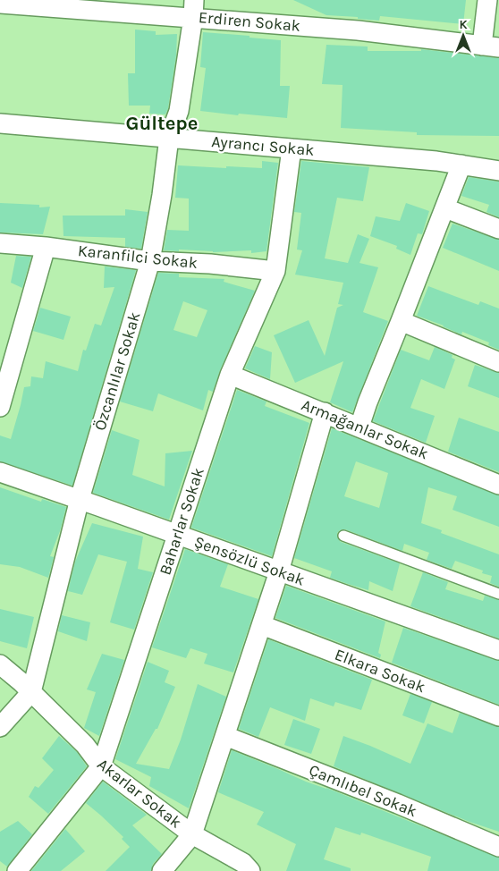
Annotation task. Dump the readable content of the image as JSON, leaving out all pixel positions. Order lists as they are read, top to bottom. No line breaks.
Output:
{"streets":{"street":["Erdiren Sokak","Ayrancı Sokak","Karanfilci Sokak","Özcanlılar Sokak","Armağanlar Sokak","Baharlar Sokak","Şensözlü Sokak","Elkara Sokak","Çamlıbel Sokak","Akarlar Sokak"]},"crossings":[["Erdiren Sokak","Özcanlılar Sokak"],["Ayrancı Sokak","Özcanlılar Sokak"],["Ayrancı Sokak","Baharlar Sokak"],["Karanfilci Sokak","Özcanlılar Sokak"],["Karanfilci Sokak","Baharlar Sokak"],["Özcanlılar Sokak","Şensözlü Sokak"],["Özcanlılar Sokak","Akarlar Sokak"],["Armağanlar Sokak","Baharlar Sokak"],["Baharlar Sokak","Şensözlü Sokak"],["Baharlar Sokak","Akarlar Sokak"]],"districts":["Gültepe"],"north":"top"}
